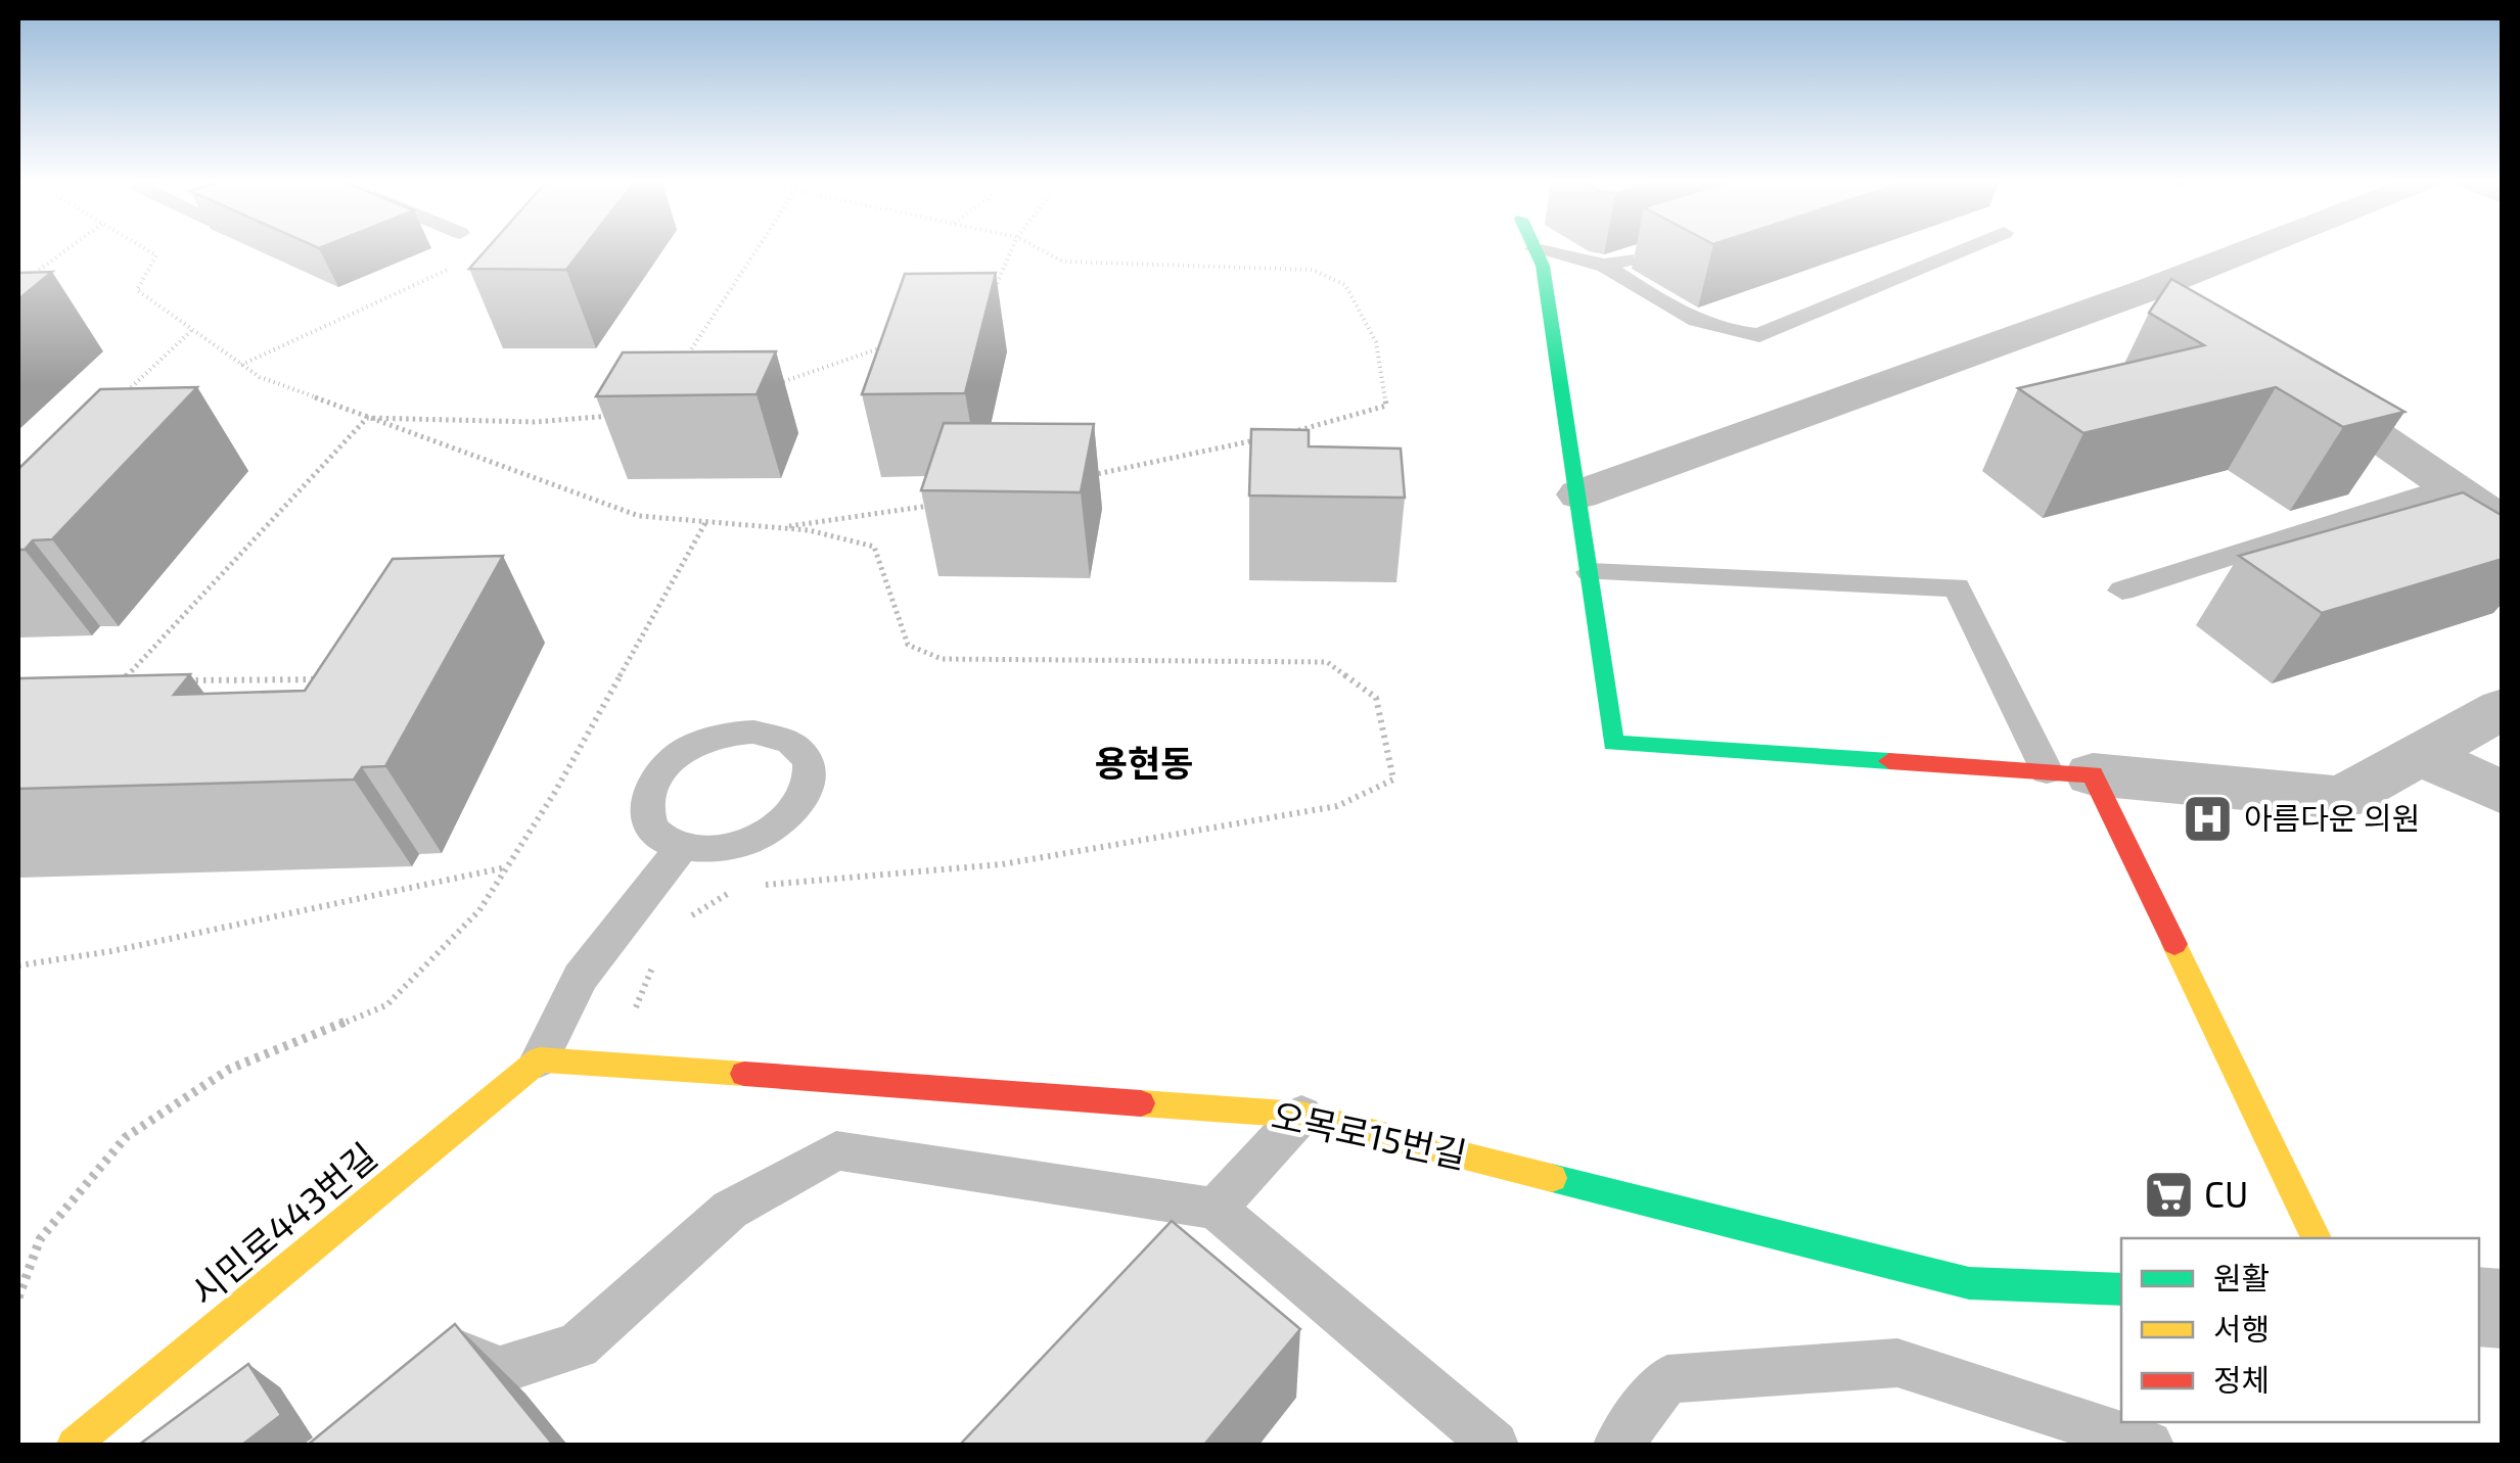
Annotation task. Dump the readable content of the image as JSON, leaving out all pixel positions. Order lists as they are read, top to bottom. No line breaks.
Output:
{"streets":{"street":["오목로15번길","시민로443번길"]},"crossings":[["오목로15번길","시민로443번길"]],"districts":["용현동"],"places":{"hospital":["아름다운 의원"],"supermarket":["CU"]},"legend":["원활","서행","정체"]}
